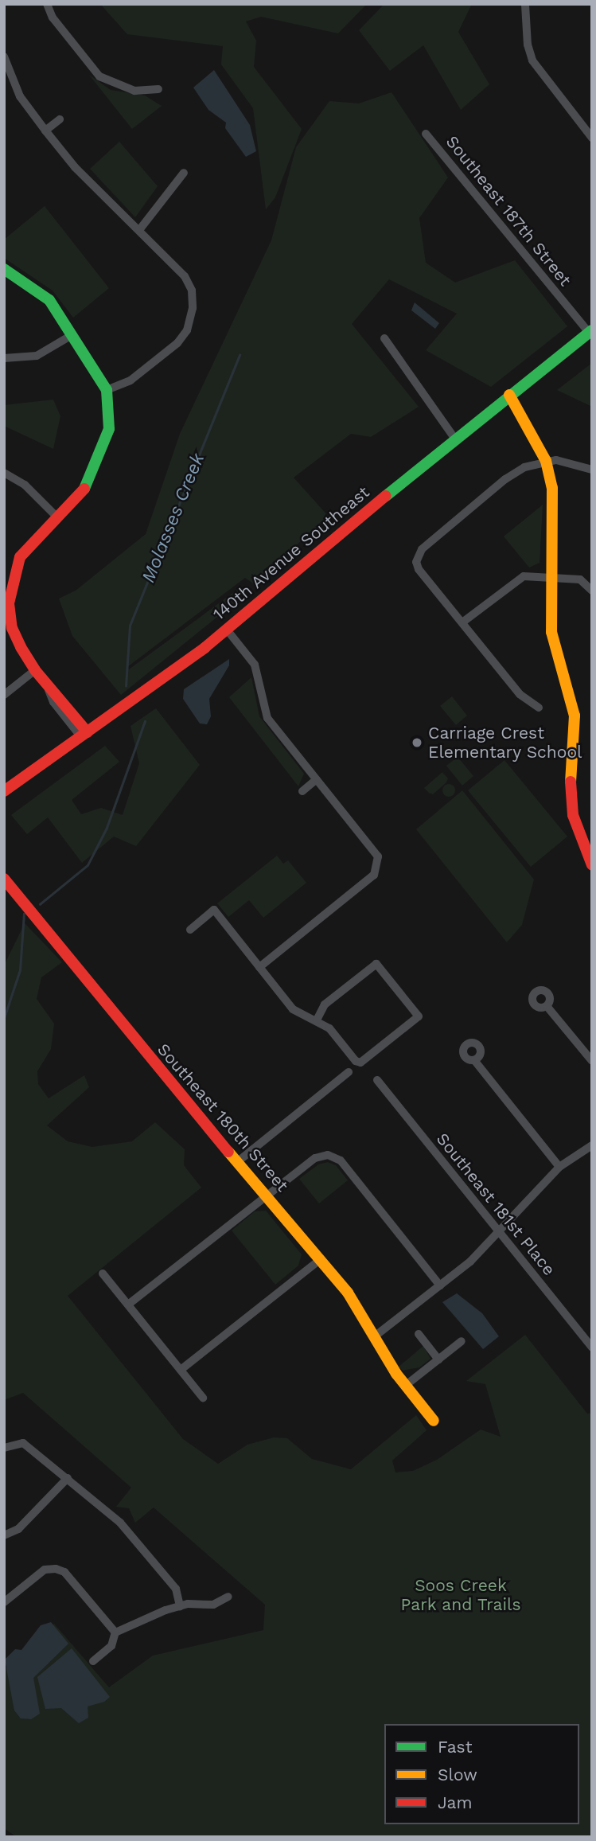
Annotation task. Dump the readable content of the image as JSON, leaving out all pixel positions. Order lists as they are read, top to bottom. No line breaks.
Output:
{"streets":{"street":["Southeast 187th Street","140th Avenue Southeast","Southeast 180th Street","Southeast 181st Place"]},"crossings":[["Southeast 187th Street","140th Avenue Southeast"]],"water":["Molasses Creek"],"parks":["Soos Creek Park and Trails"],"places":["Carriage Crest Elementary School"],"legend":["Fast","Slow","Jam"]}
